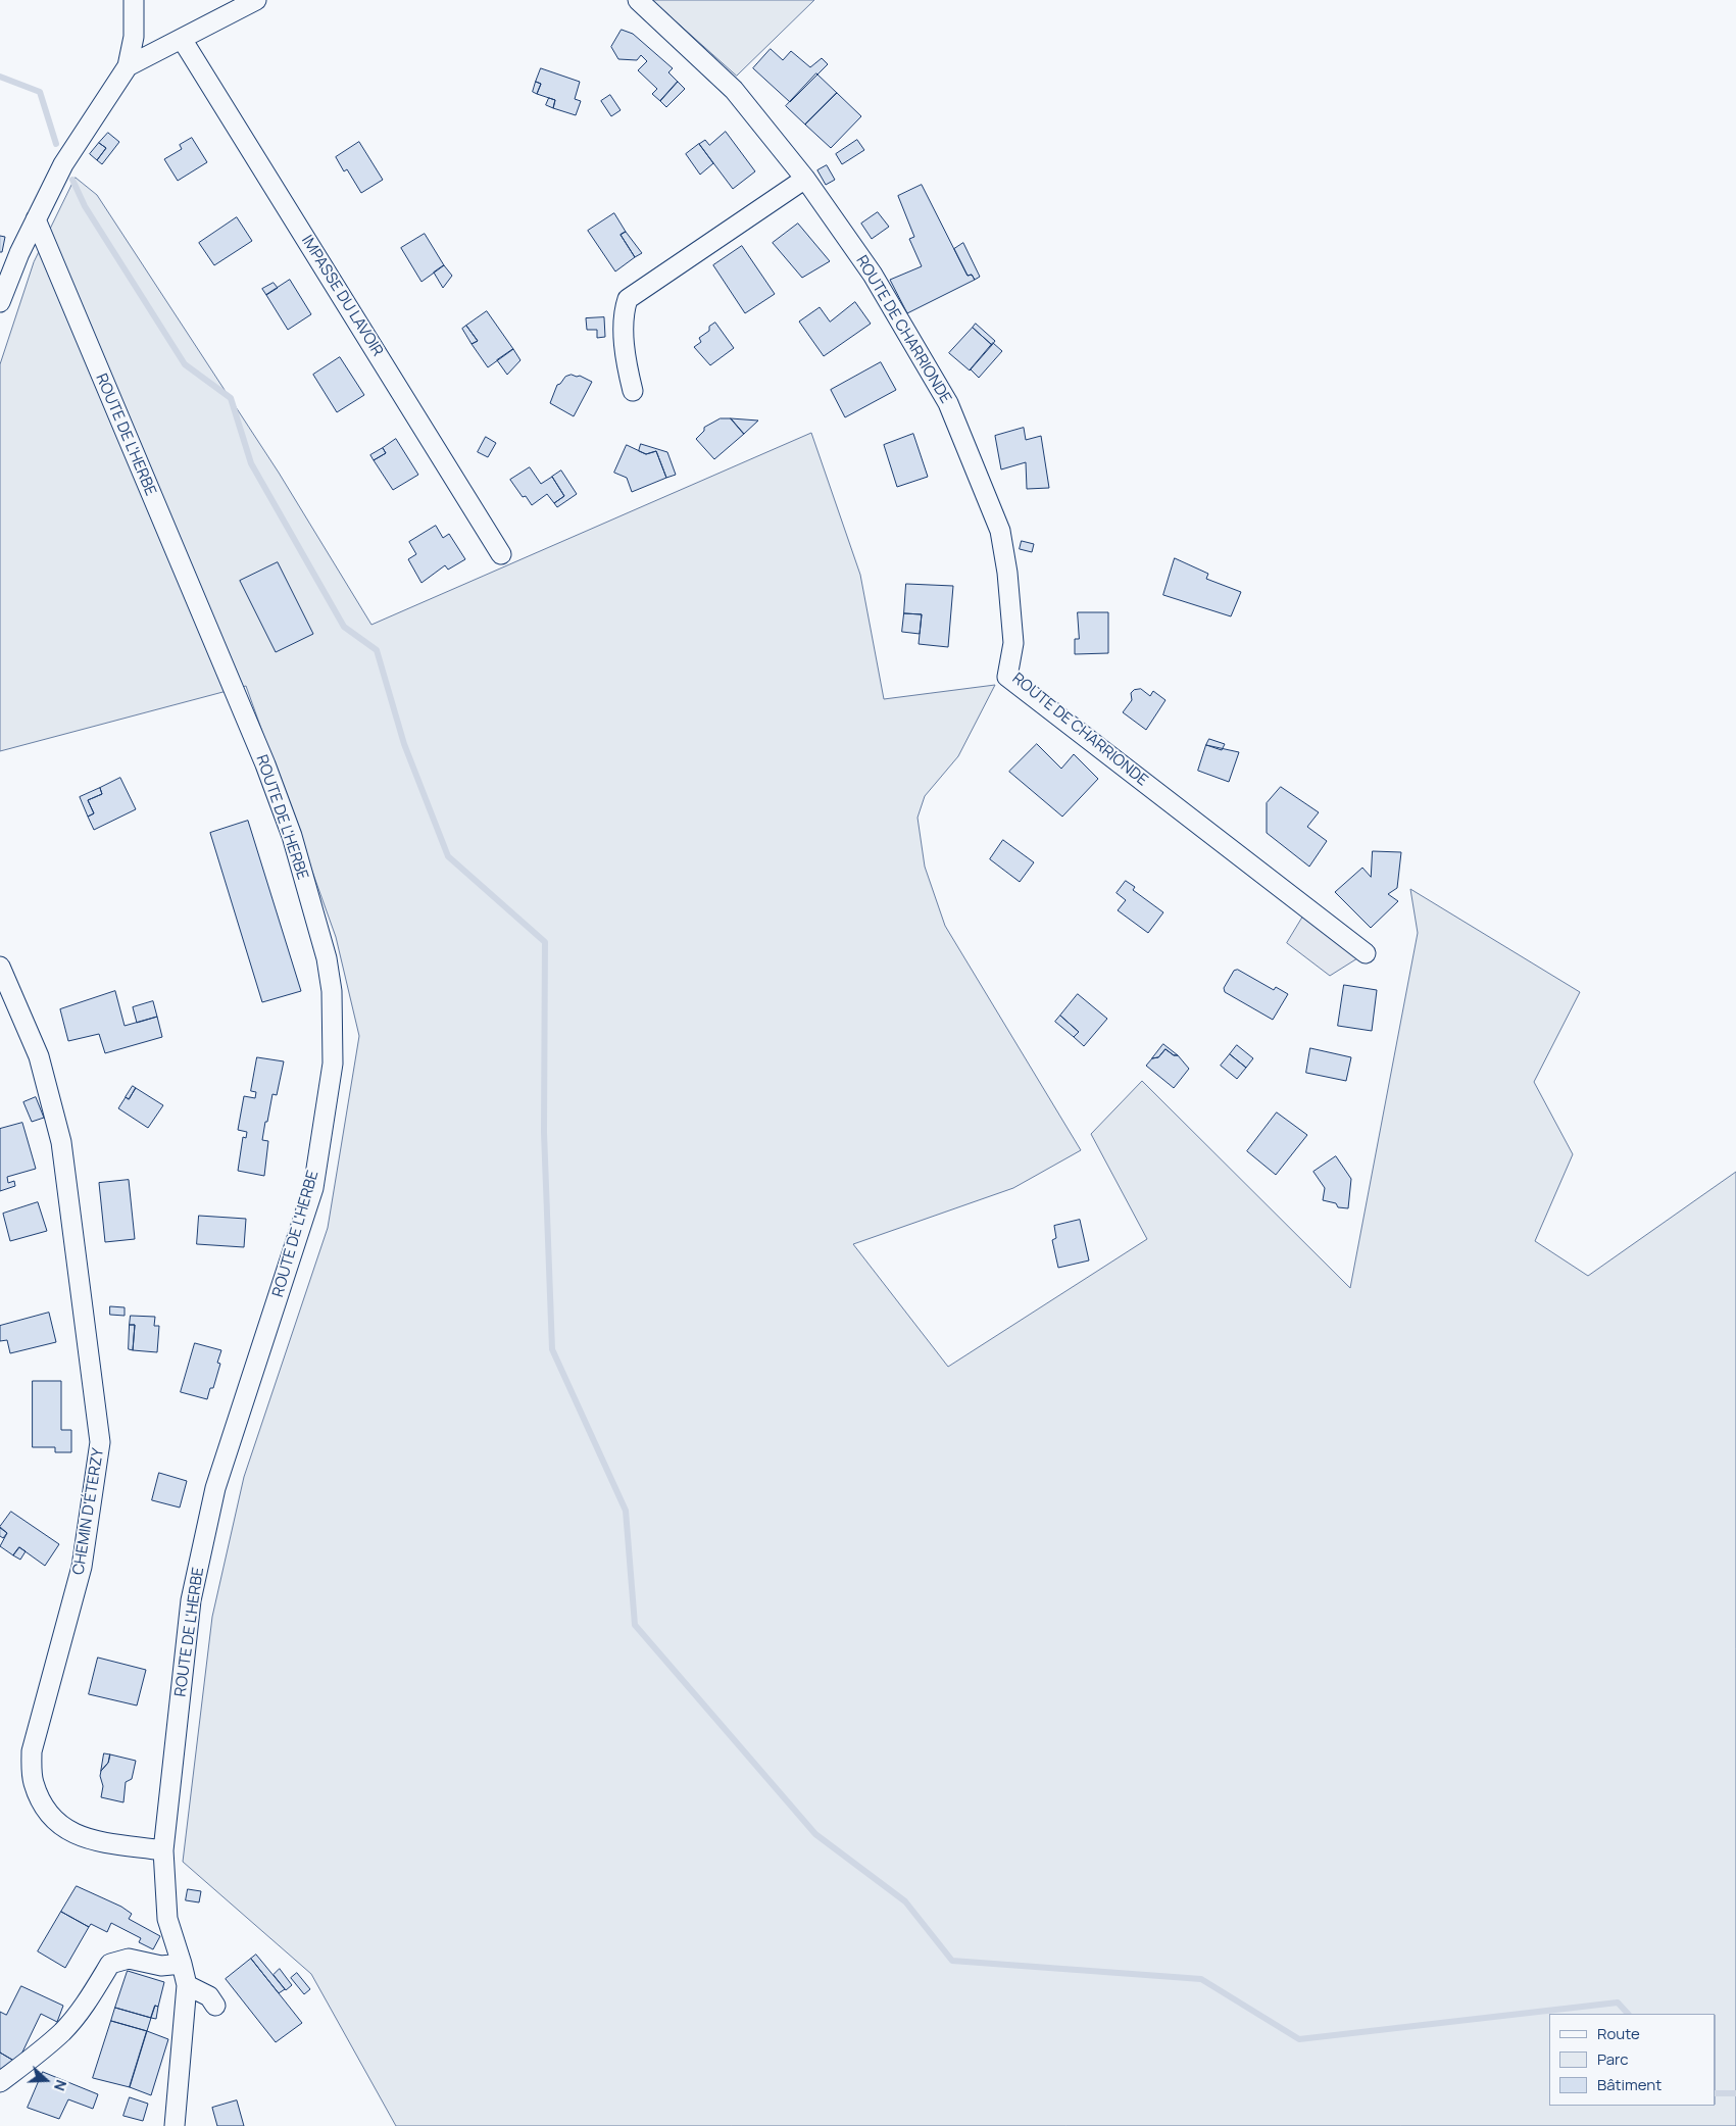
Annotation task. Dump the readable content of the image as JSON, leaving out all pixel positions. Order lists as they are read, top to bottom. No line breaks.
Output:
{"streets":{"street":["IMPASSE DU LAVOIR","ROUTE DE CHARRIONDE","ROUTE DE L'HERBE","CHEMIN D'ÉTERZY"]},"crossings":[["ROUTE DE L'HERBE","CHEMIN D'ÉTERZY"]],"legend":["Route","Parc","Bâtiment"],"north":"right"}
